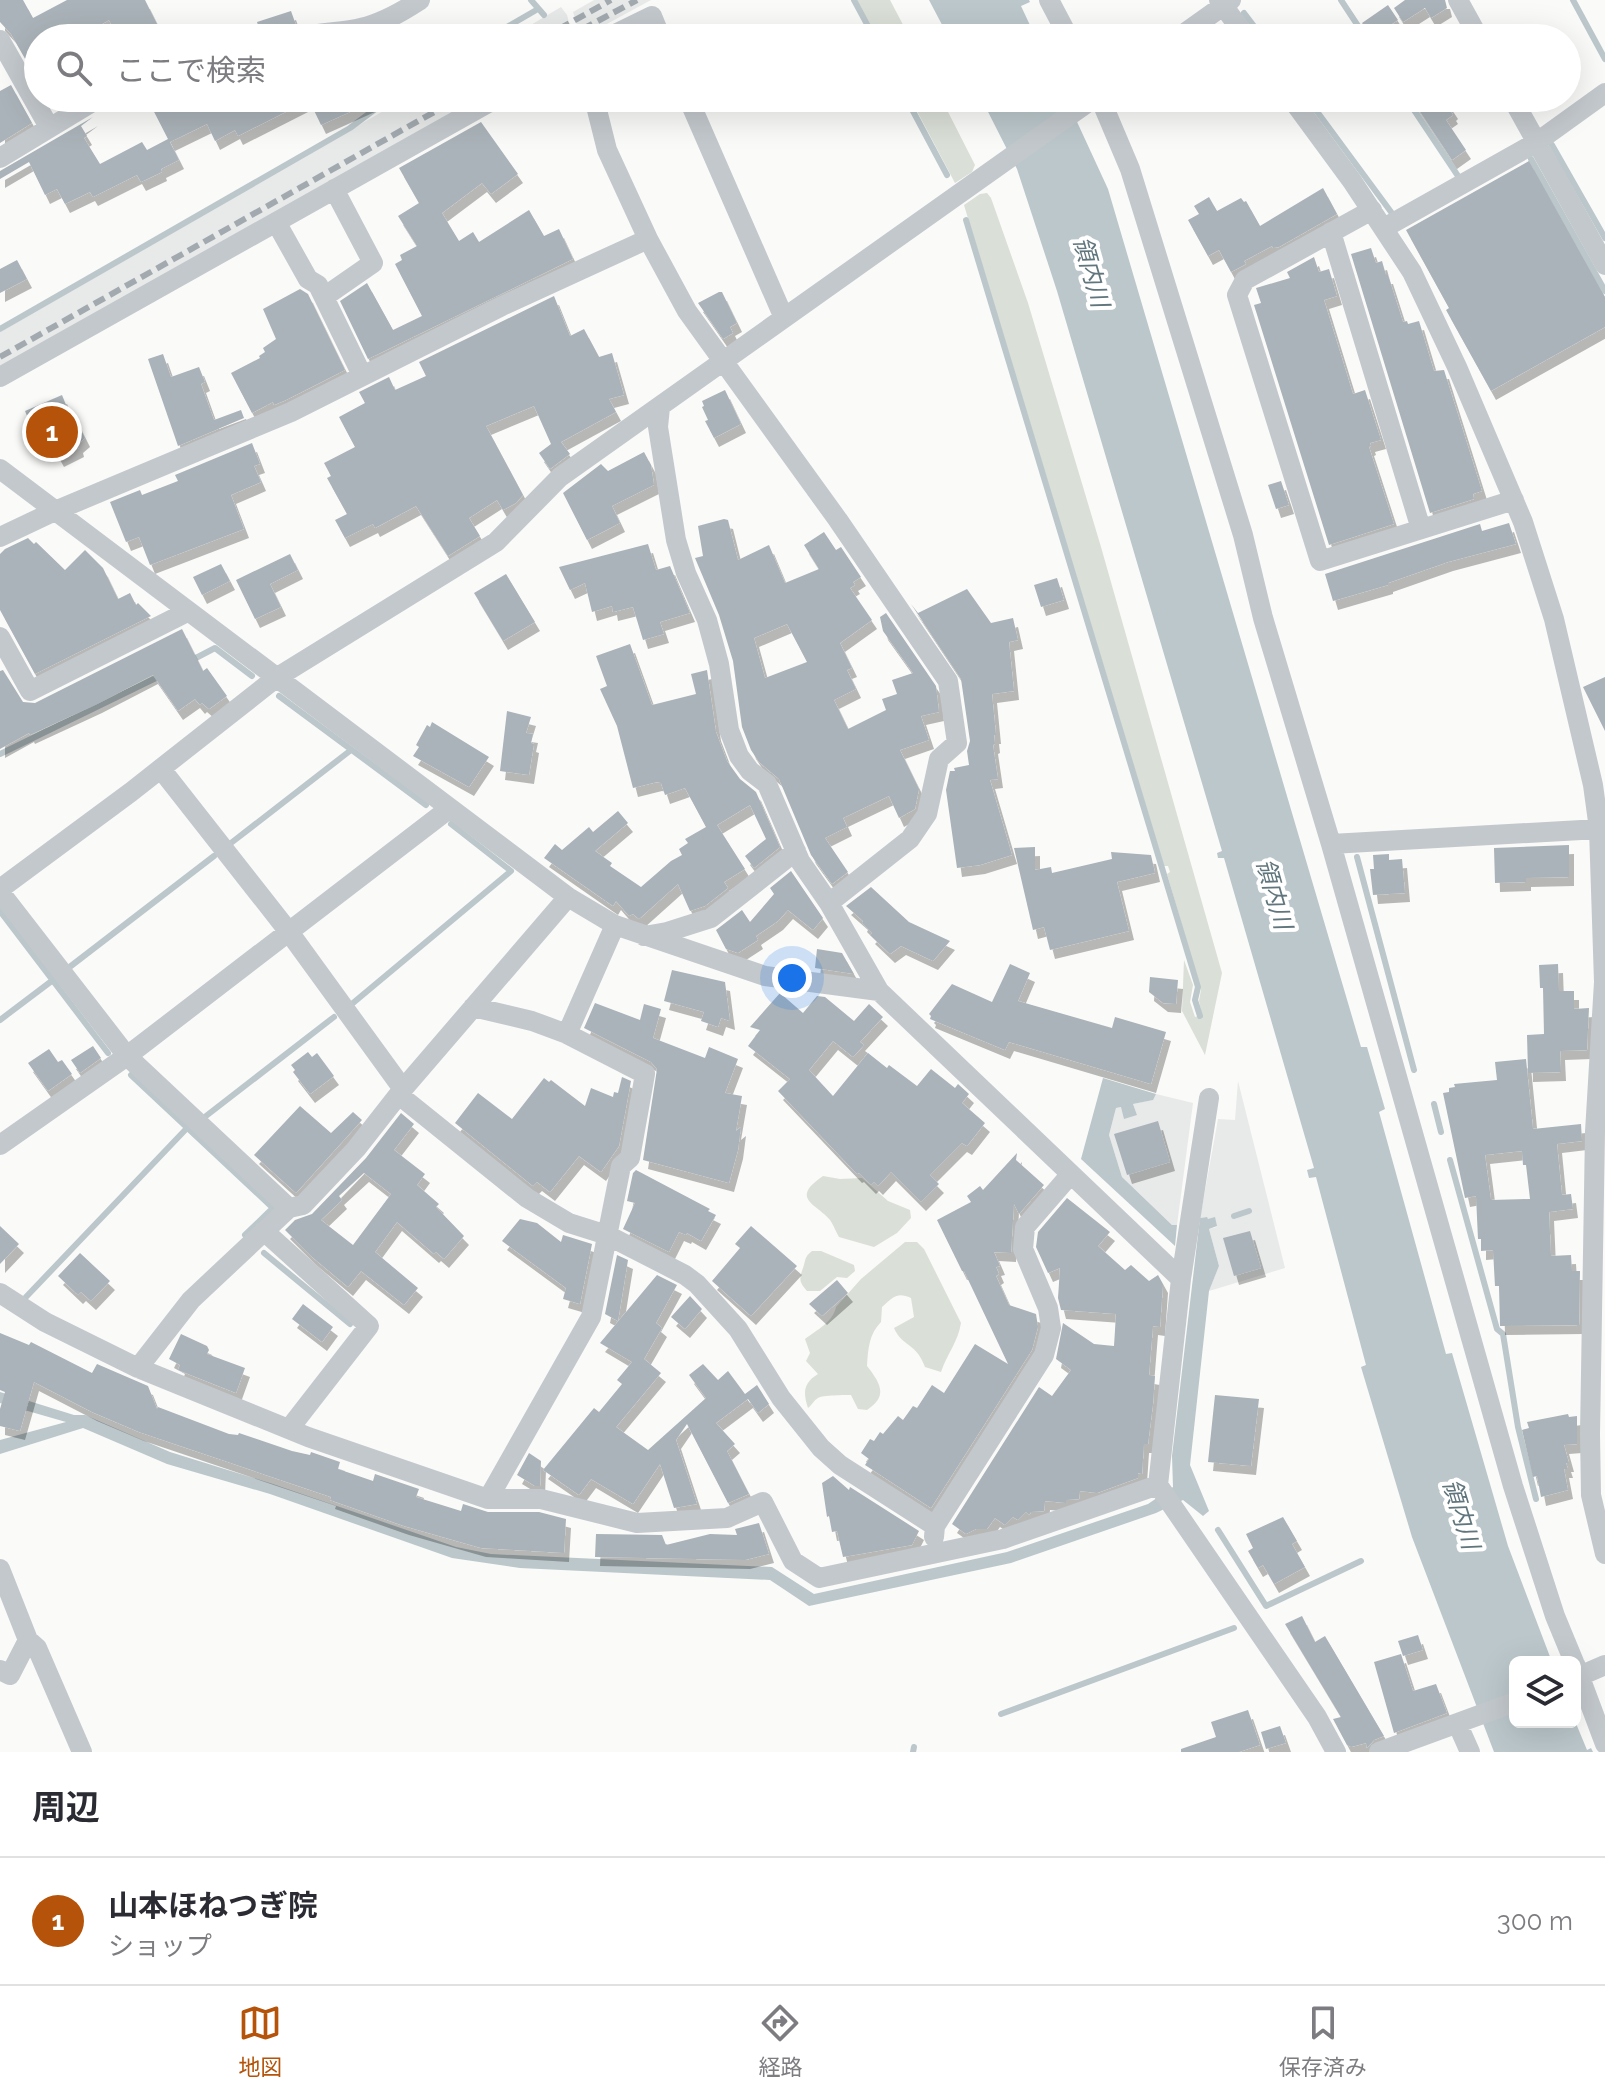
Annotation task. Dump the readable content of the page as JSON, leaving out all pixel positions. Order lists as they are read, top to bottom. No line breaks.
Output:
{"water":["領内川"],"page":{"search":"ここで検索","pins":"1","heading":"周辺","list":[{"mark":"1","name":"山本ほねつぎ院","note":"ショップ","value":"300 m"}],"nav":["地図","経路","保存済み"]}}
